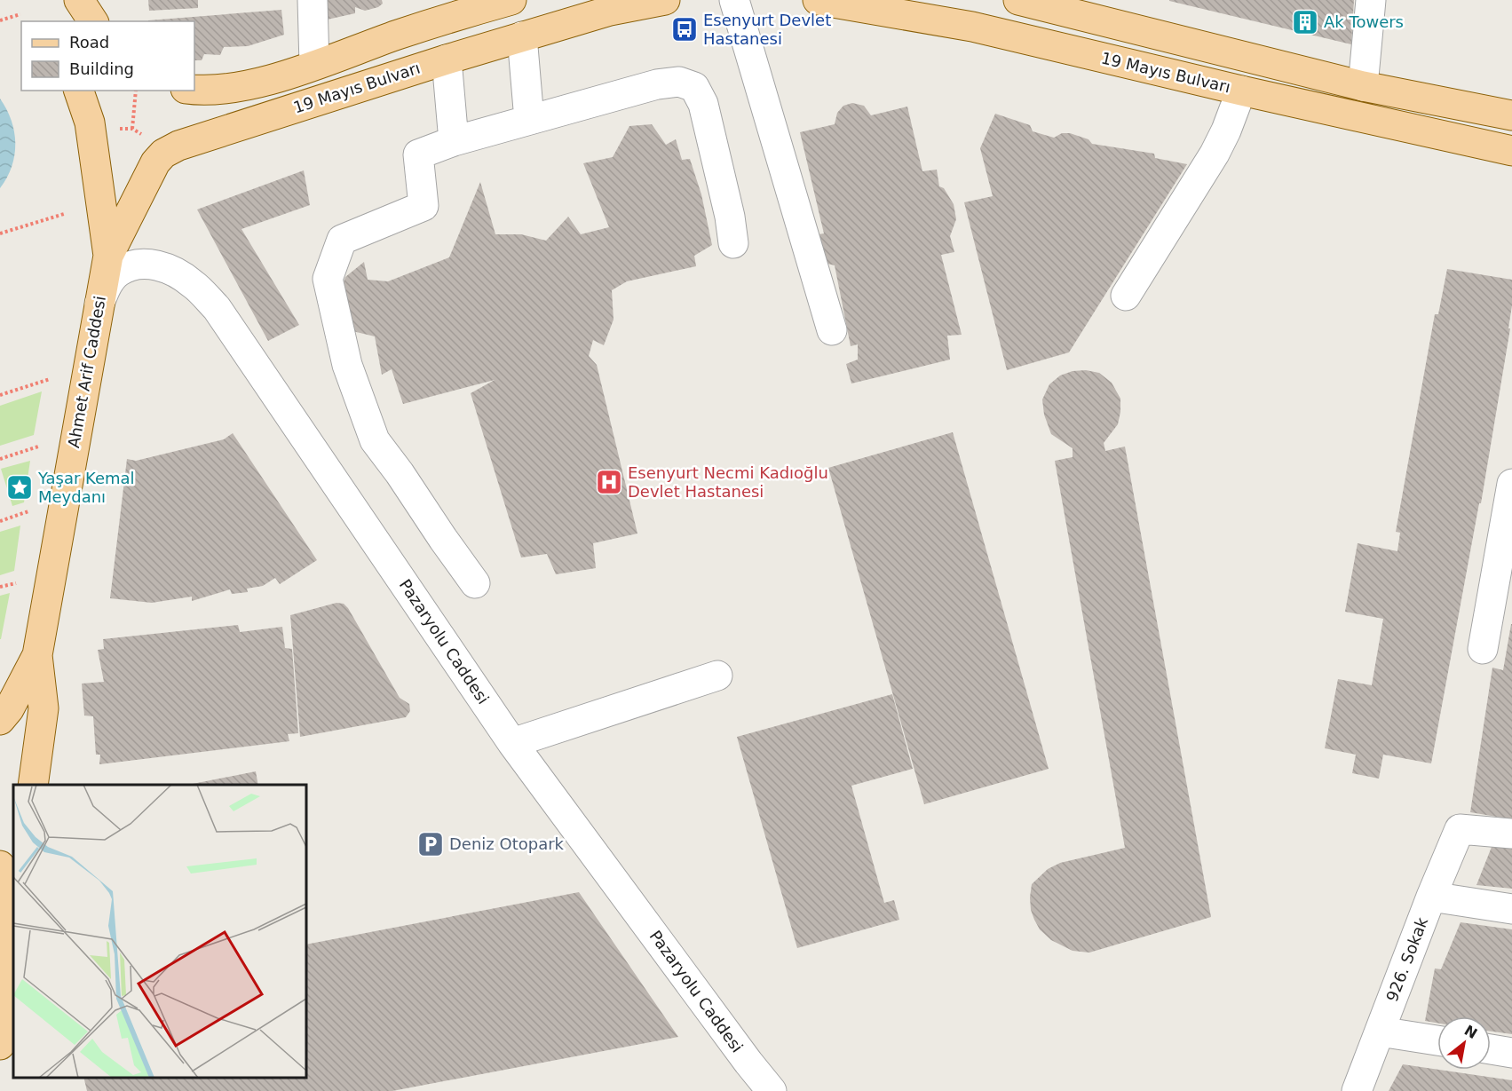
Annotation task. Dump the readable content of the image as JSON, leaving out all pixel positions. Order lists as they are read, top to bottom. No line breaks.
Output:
{"streets":{"main road":["19 Mayıs Bulvarı","Ahmet Arif Caddesi"],"street":["Pazaryolu Caddesi","926. Sokak"]},"crossings":[["19 Mayıs Bulvarı","Ahmet Arif Caddesi"],["Ahmet Arif Caddesi","Pazaryolu Caddesi"]],"places":{"building":["Ak Towers"],"bus stop":["Esenyurt Devlet Hastanesi"],"hospital":["Esenyurt Necmi Kadıoğlu Devlet Hastanesi"],"place":["Yaşar Kemal Meydanı"],"parking":["Deniz Otopark"]},"legend":["Road","Building"],"north":"top right"}
